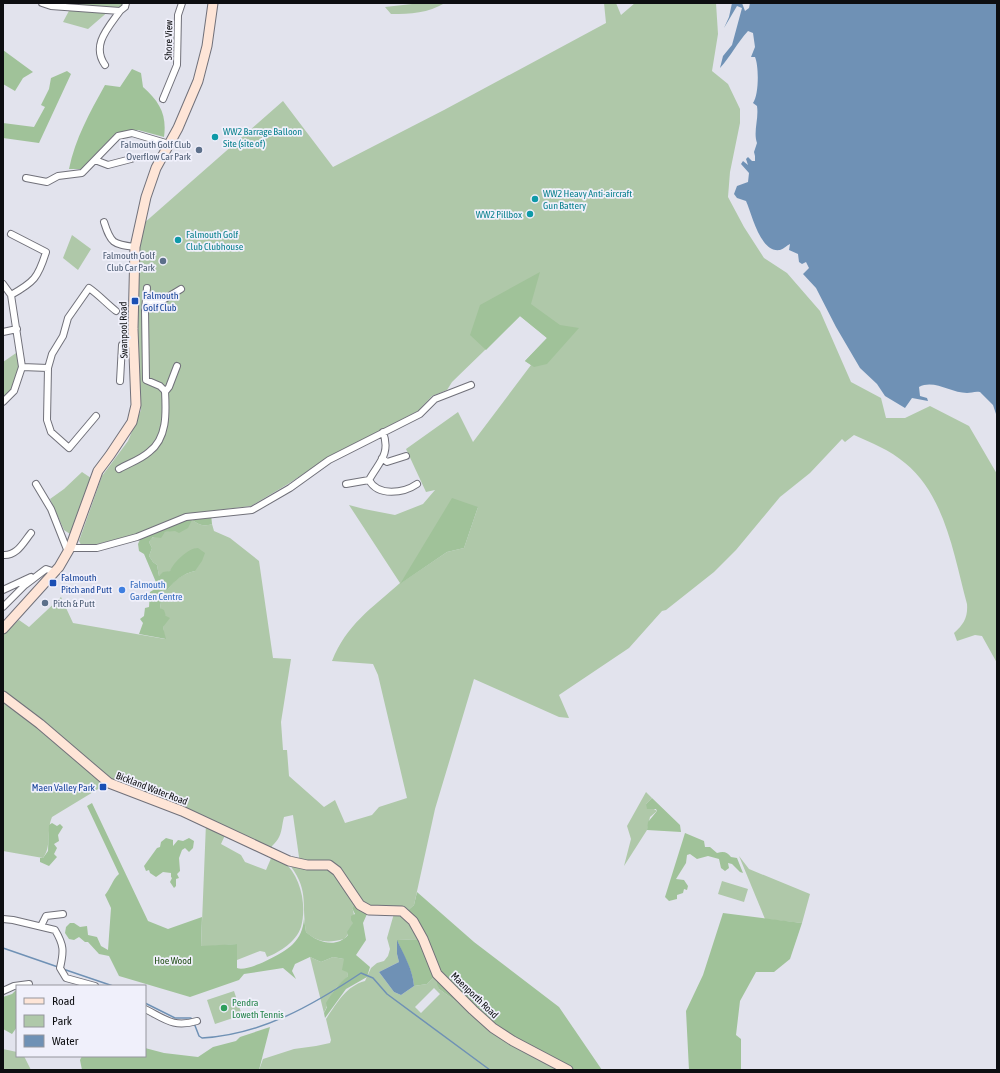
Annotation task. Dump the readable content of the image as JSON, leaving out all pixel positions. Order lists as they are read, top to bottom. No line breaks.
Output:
{"streets":{"street":["Shore View","Swanpool Road","Bickland Water Road","Maenporth Road"]},"crossings":[["Bickland Water Road","Maenporth Road"]],"parks":["Hoe Wood"],"places":{"other":["WW2 Barrage Balloon Site (site of)","Falmouth Golf Club Overflow Car Park","WW2 Heavy Anti-aircraft Gun Battery","WW2 Pillbox","Falmouth Golf Club Clubhouse","Falmouth Golf Club Car Park","Falmouth Garden Centre","Pitch & Putt","Pendra Loweth Tennis"],"transit":["Falmouth Golf Club","Falmouth Pitch and Putt","Maen Valley Park"]},"legend":["Road","Park","Water"]}
